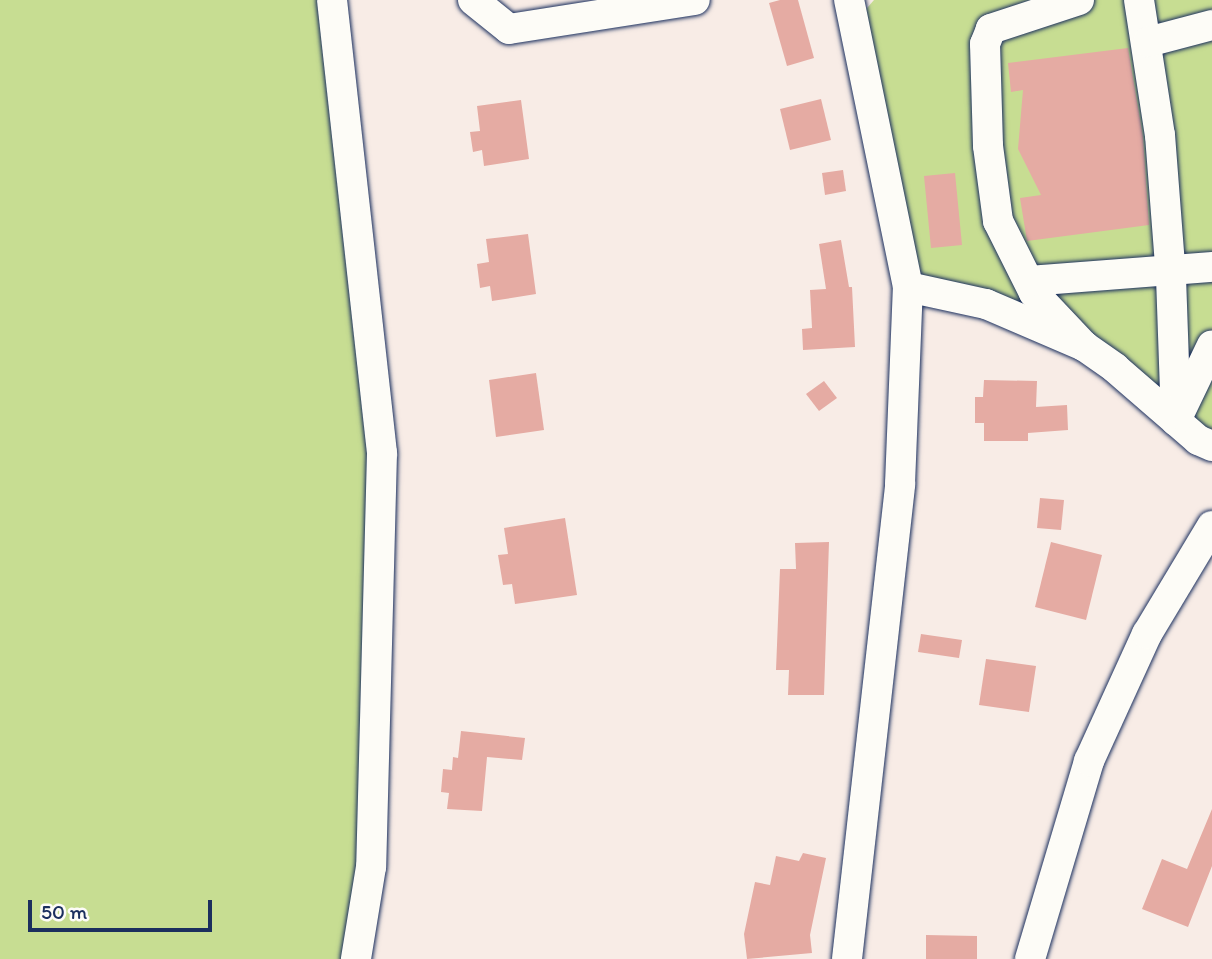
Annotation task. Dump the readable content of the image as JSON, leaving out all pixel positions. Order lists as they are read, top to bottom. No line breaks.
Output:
{"scale_bar":"50 m"}
